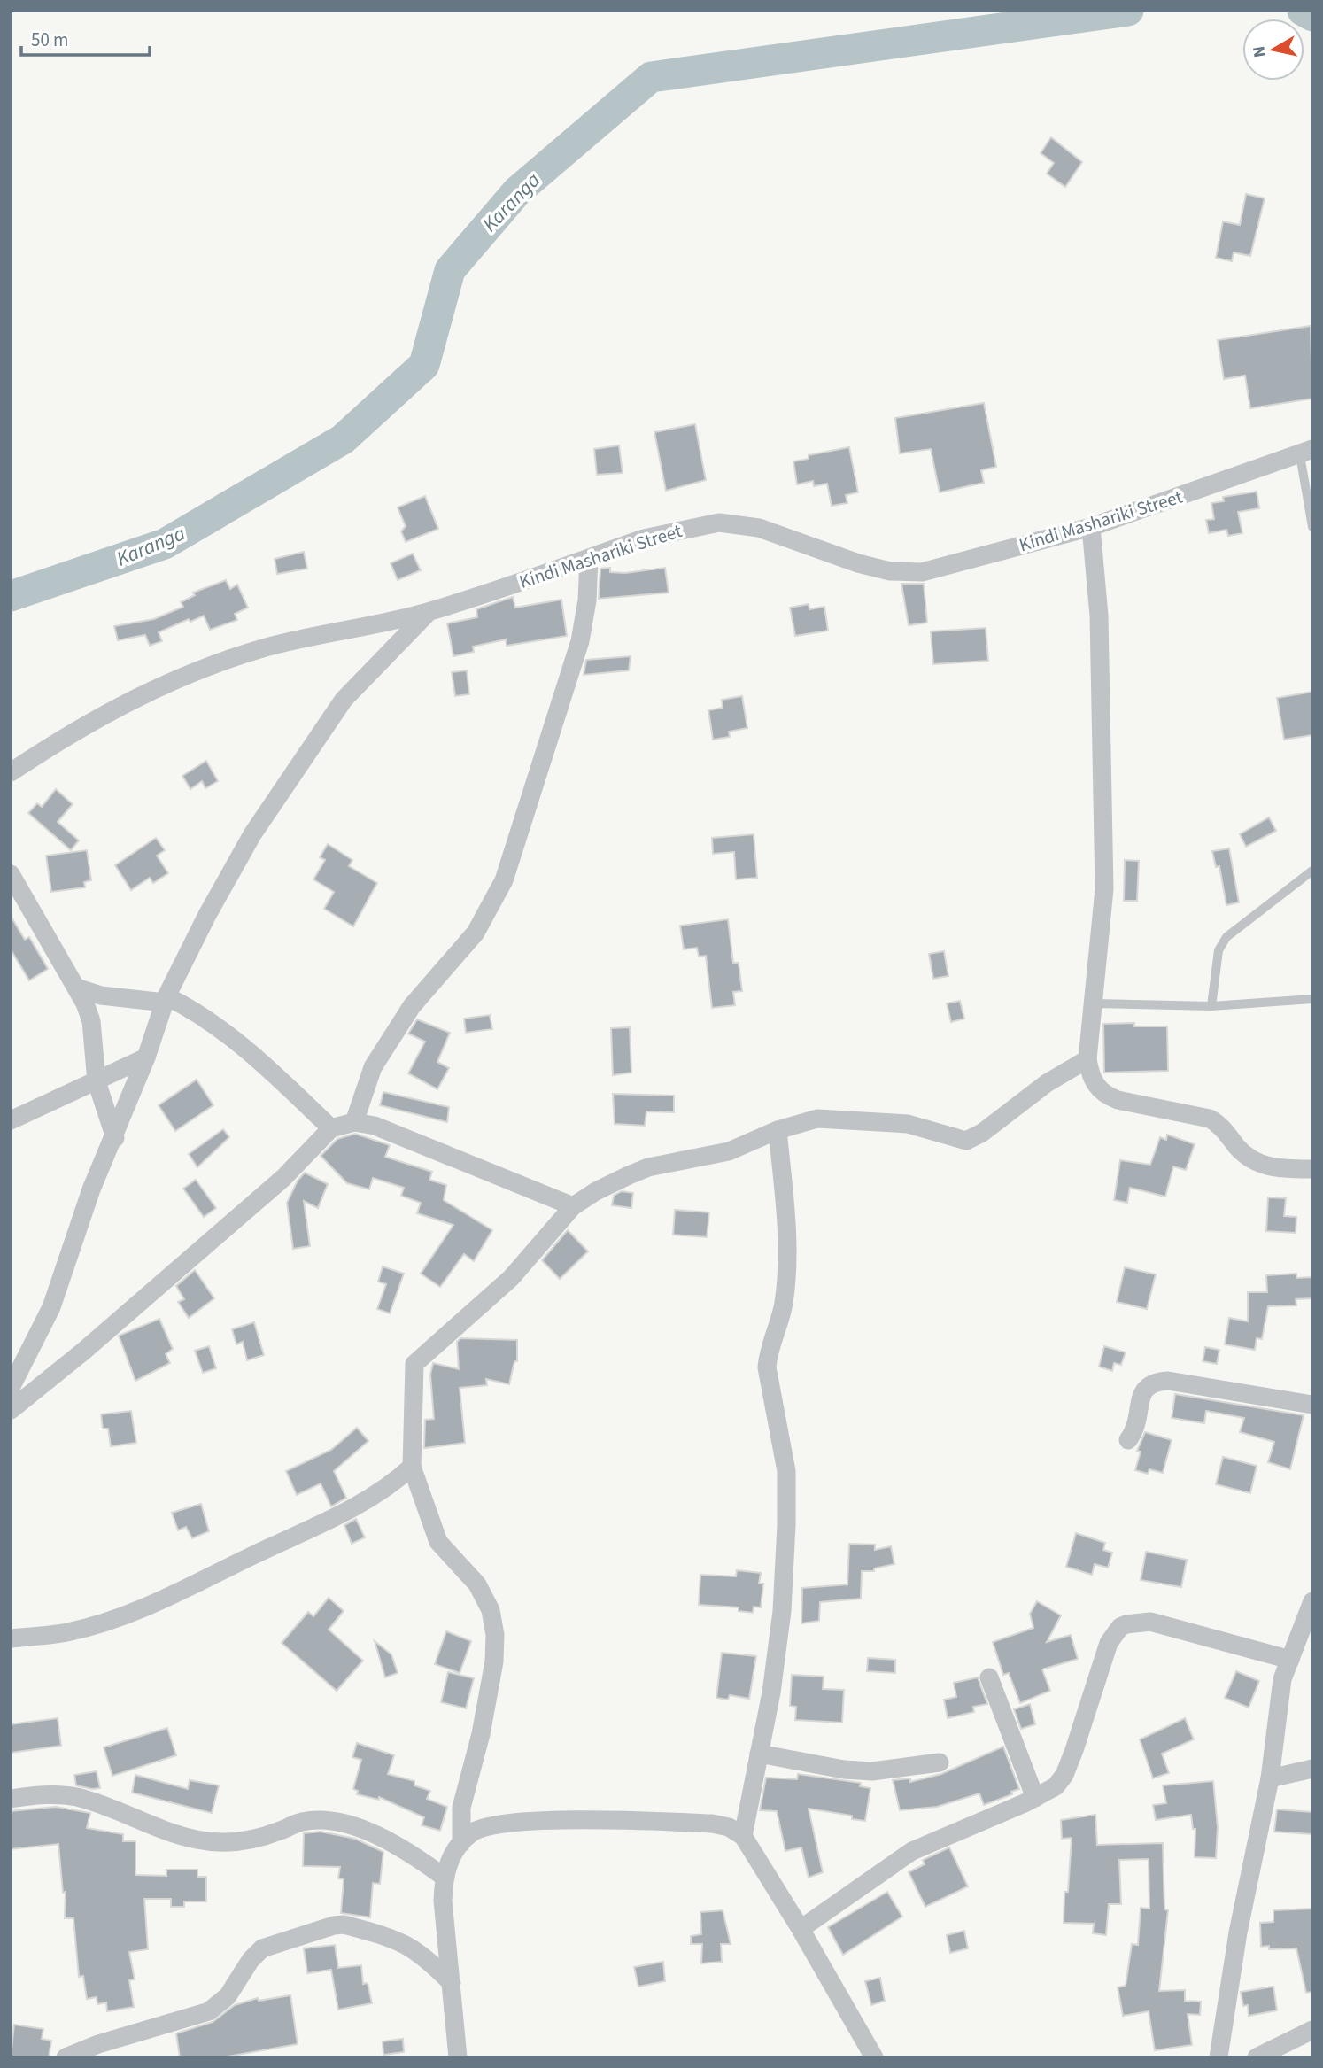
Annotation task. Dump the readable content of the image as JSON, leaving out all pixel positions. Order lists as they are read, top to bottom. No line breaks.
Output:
{"streets":{"street":["Kindi Mashariki Street"]},"water":["Karanga"],"scale_bar":"50 m","north":"left"}
